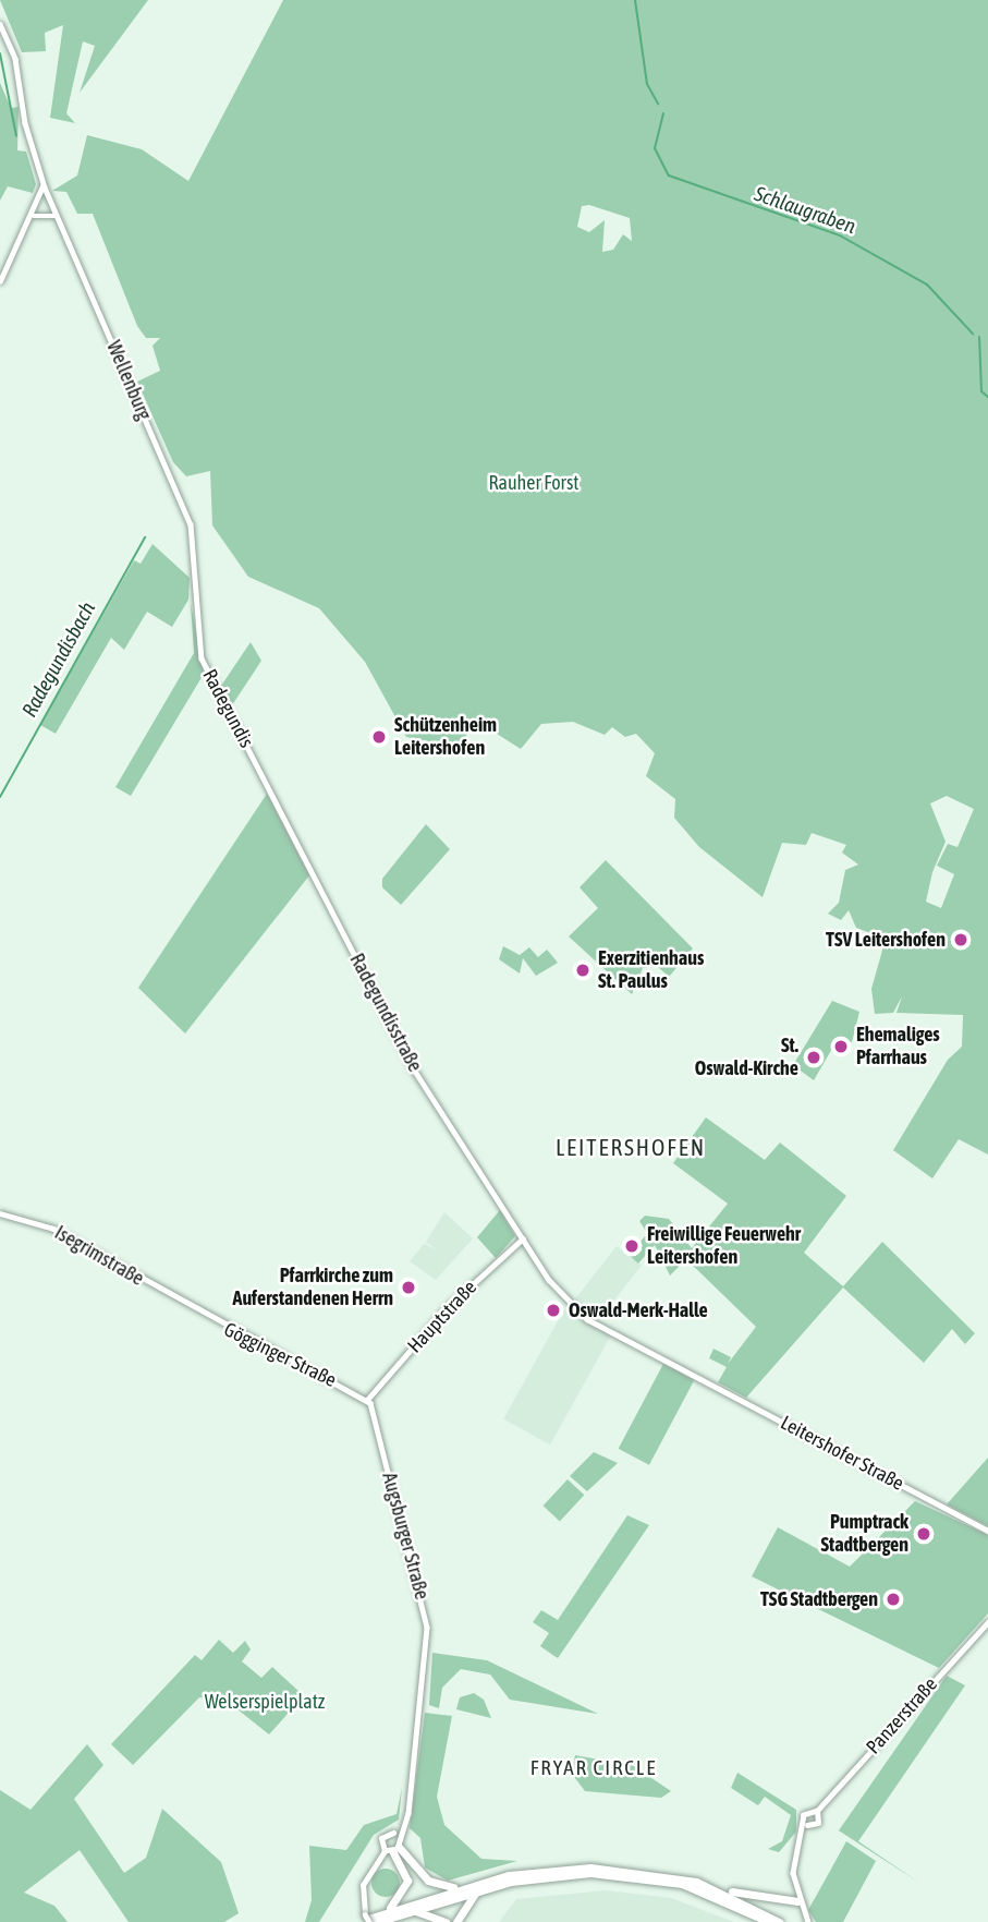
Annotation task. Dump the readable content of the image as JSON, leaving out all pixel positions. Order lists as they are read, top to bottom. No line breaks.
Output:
{"streets":{"street":["Wellenburg","Radegundis","Radegundisstraße","Isegrimstraße","Hauptstraße","Gögginger Straße","Leitershofer Straße","Augsburger Straße","Panzerstraße"]},"crossings":[["Wellenburg","Radegundis"],["Radegundis","Radegundisstraße"],["Radegundisstraße","Hauptstraße"],["Radegundisstraße","Leitershofer Straße"],["Isegrimstraße","Gögginger Straße"],["Hauptstraße","Gögginger Straße"],["Hauptstraße","Augsburger Straße"],["Gögginger Straße","Augsburger Straße"]],"districts":["LEITERSHOFEN","FRYAR CIRCLE"],"water":["Schlaugraben","Radegundisbach"],"parks":["Rauher Forst","Welserspielplatz"],"places":["Schützenheim Leitershofen","TSV Leitershofen","Exerzitienhaus St. Paulus","Ehemaliges Pfarrhaus","St. Oswald-Kirche","Freiwillige Feuerwehr Leitershofen","Pfarrkirche zum Auferstandenen Herrn","Oswald-Merk-Halle","Pumptrack Stadtbergen","TSG Stadtbergen"]}
